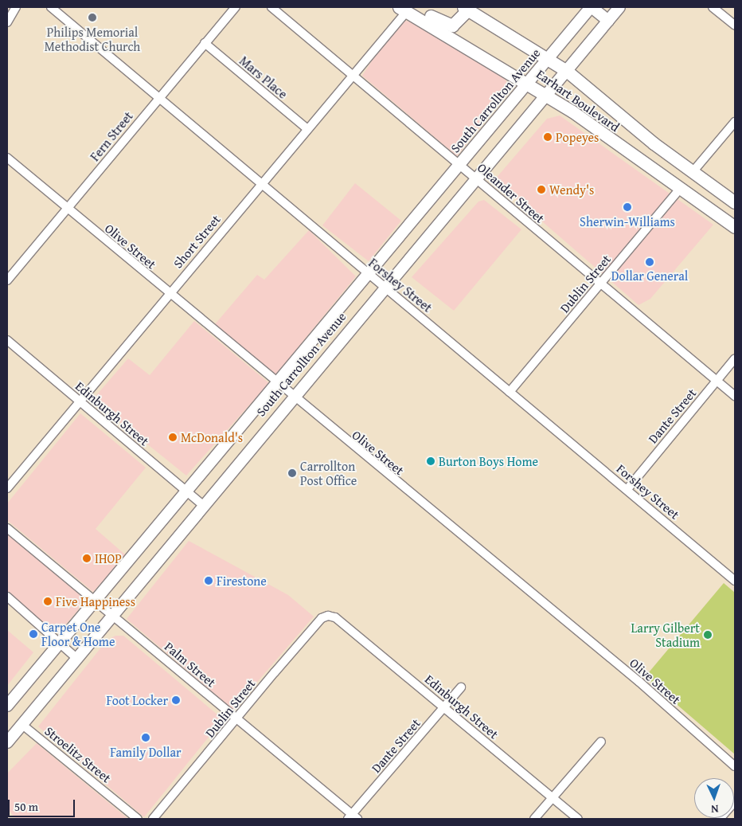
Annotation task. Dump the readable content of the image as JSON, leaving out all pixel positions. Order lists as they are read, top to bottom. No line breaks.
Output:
{"streets":{"main road":["South Carrollton Avenue","Earhart Boulevard"],"street":["Mars Place","Fern Street","Oleander Street","Short Street","Olive Street","Dublin Street","Forshey Street","Edinburgh Street","Dante Street","Palm Street","Stroelitz Street"]},"crossings":[["Mars Place","Fern Street"],["Mars Place","Short Street"],["South Carrollton Avenue","Earhart Boulevard"],["South Carrollton Avenue","Oleander Street"],["South Carrollton Avenue","Olive Street"],["South Carrollton Avenue","Forshey Street"],["South Carrollton Avenue","Edinburgh Street"],["South Carrollton Avenue","Palm Street"],["South Carrollton Avenue","Stroelitz Street"],["Earhart Boulevard","Short Street"],["Earhart Boulevard","Dublin Street"],["Fern Street","Olive Street"],["Fern Street","Forshey Street"],["Oleander Street","Short Street"],["Oleander Street","Dublin Street"],["Oleander Street","Dante Street"],["Short Street","Olive Street"],["Short Street","Forshey Street"],["Short Street","Edinburgh Street"],["Dublin Street","Forshey Street"],["Dublin Street","Edinburgh Street"],["Dublin Street","Palm Street"],["Forshey Street","Dante Street"],["Edinburgh Street","Dante Street"],["Dante Street","Palm Street"]],"places":["Philips Memorial Methodist Church","Popeyes","Wendy's","Sherwin-Williams","Dollar General","McDonald's","Burton Boys Home","Carrollton Post Office","IHOP","Firestone","Five Happiness","Carpet One Floor & Home","Larry Gilbert Stadium","Foot Locker","Family Dollar"],"scale_bar":"50 m","north":"bottom"}
